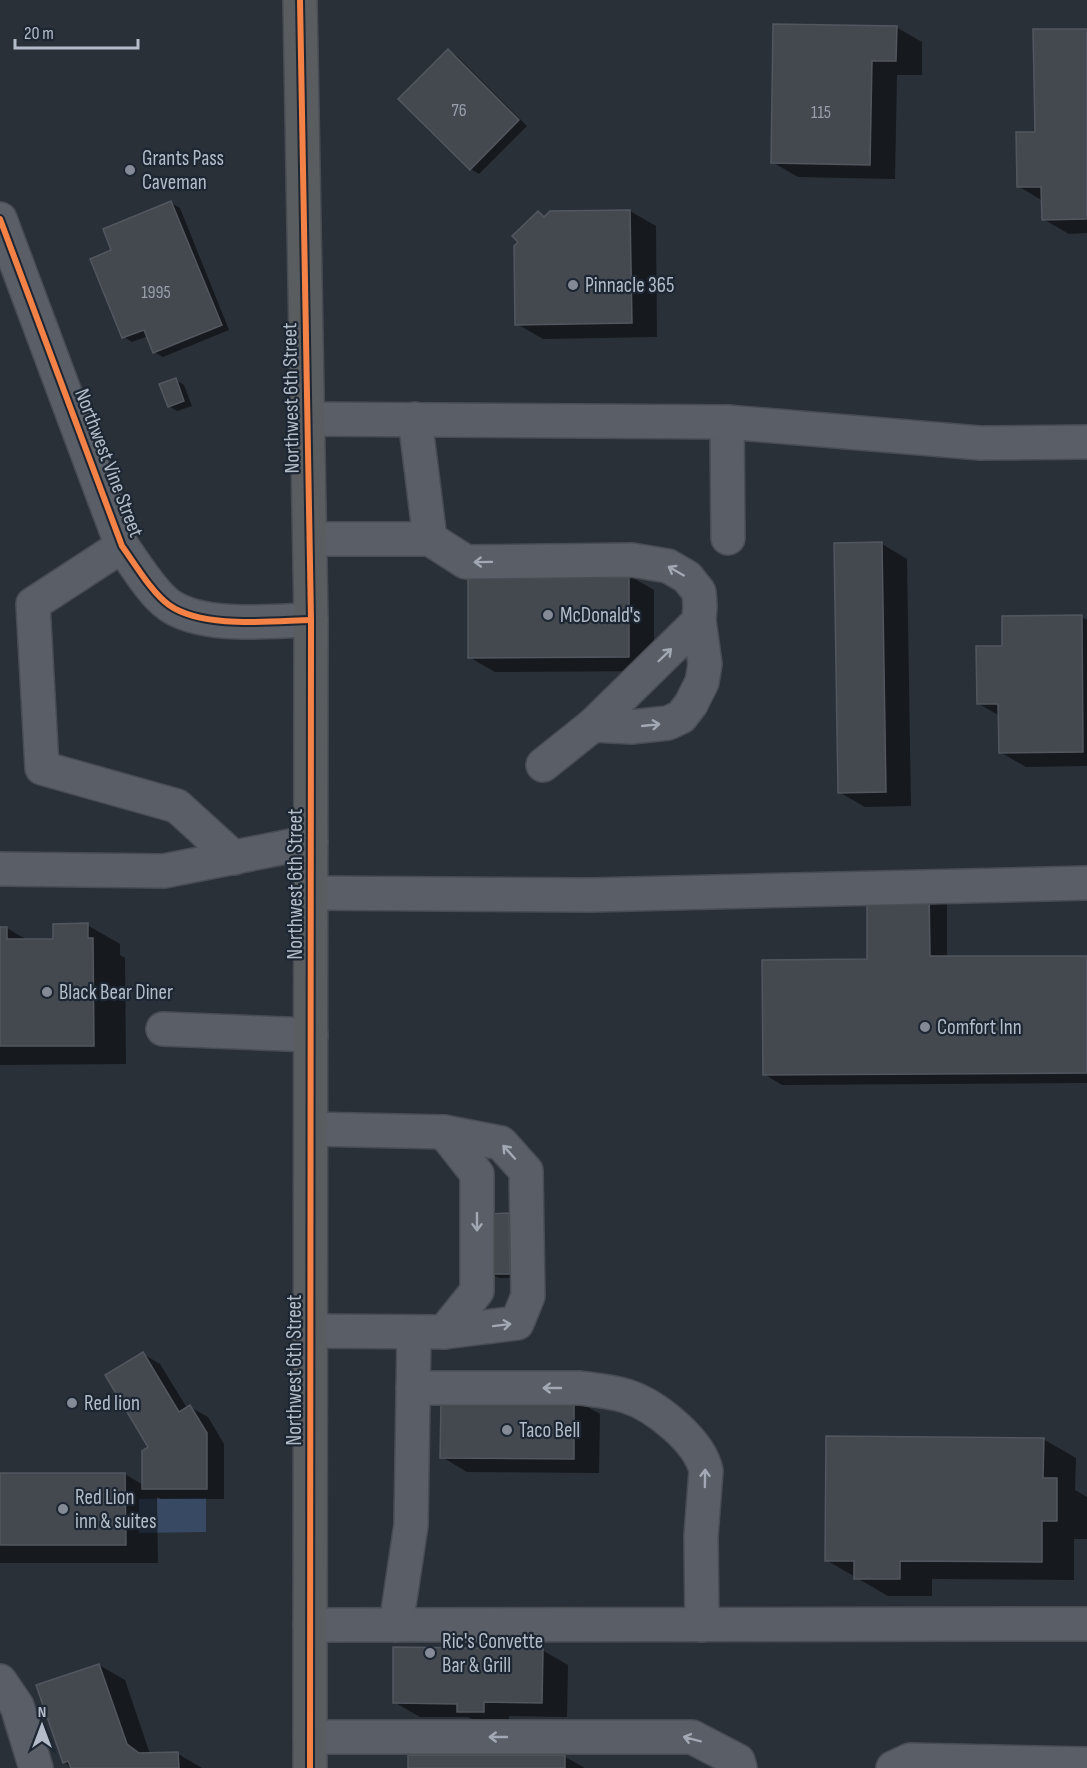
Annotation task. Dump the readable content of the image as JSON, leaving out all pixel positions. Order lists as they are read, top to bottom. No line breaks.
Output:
{"streets":{"highway":["Northwest 6th Street"],"street":["Northwest Vine Street"]},"crossings":[["Northwest 6th Street","Northwest Vine Street"]],"places":["Grants Pass Caveman","Pinnacle 365","McDonald's","Black Bear Diner","Comfort Inn","Red lion","Taco Bell","Red Lion inn & suites","Ric's Convette Bar & Grill"],"house_numbers":["76","115","1995"],"scale_bar":"20 m","north":"top"}
